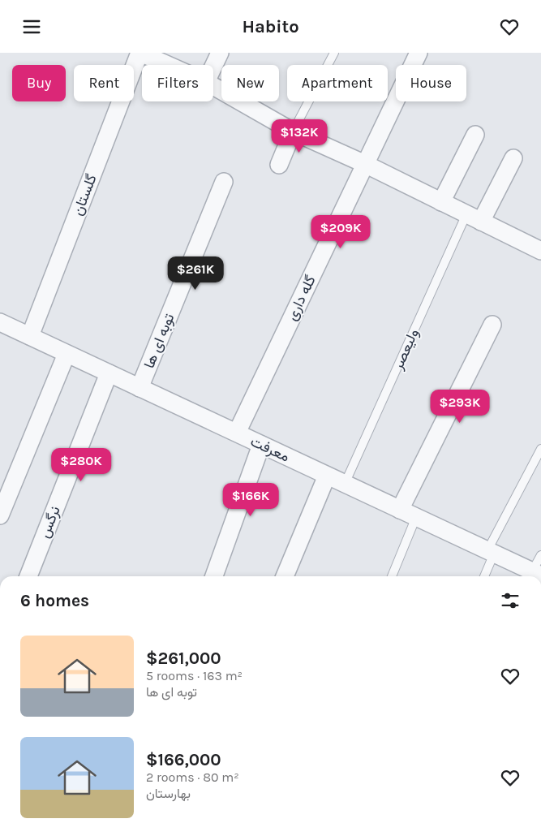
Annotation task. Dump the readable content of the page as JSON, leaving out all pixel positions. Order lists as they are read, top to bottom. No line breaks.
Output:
{"streets":{"street":["گلستان","گله داری","توبه ای ها","معرفت","نرگس"],"lane":["ولیعصر"]},"crossings":[["گلستان","معرفت"],["گله داری","معرفت"],["توبه ای ها","معرفت"],["ولیعصر","معرفت"],["معرفت","نرگس"]],"page":{"header":"Habito","chip":["Buy","Rent","Filters","New","Apartment","House"],"price":["$132K","$209K","$261K","$293K","$280K","$166K"],"heading":"6 homes","list":[{"name":"$261,000","note":"5 rooms · 163 m² · توبه ای ها"},{"name":"$166,000","note":"2 rooms · 80 m² · بهارستان"}]}}
